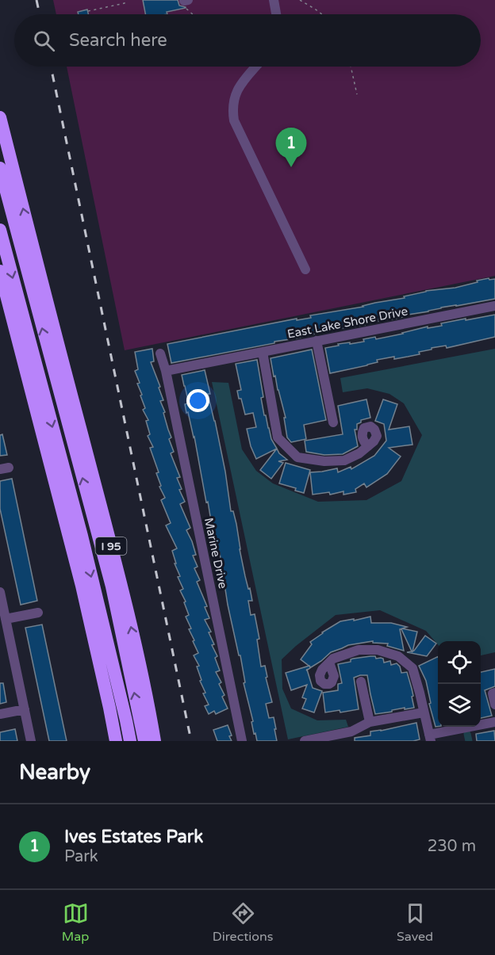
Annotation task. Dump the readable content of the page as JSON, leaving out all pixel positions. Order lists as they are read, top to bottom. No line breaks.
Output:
{"streets":{"highway":["I 95"],"street":["East Lake Shore Drive","Marine Drive"]},"crossings":[["East Lake Shore Drive","Marine Drive"]],"page":{"search":"Search here","pins":"1","heading":"Nearby","list":[{"mark":"1","name":"Ives Estates Park","note":"Park","value":"230 m"}],"nav":["Map","Directions","Saved"]}}
